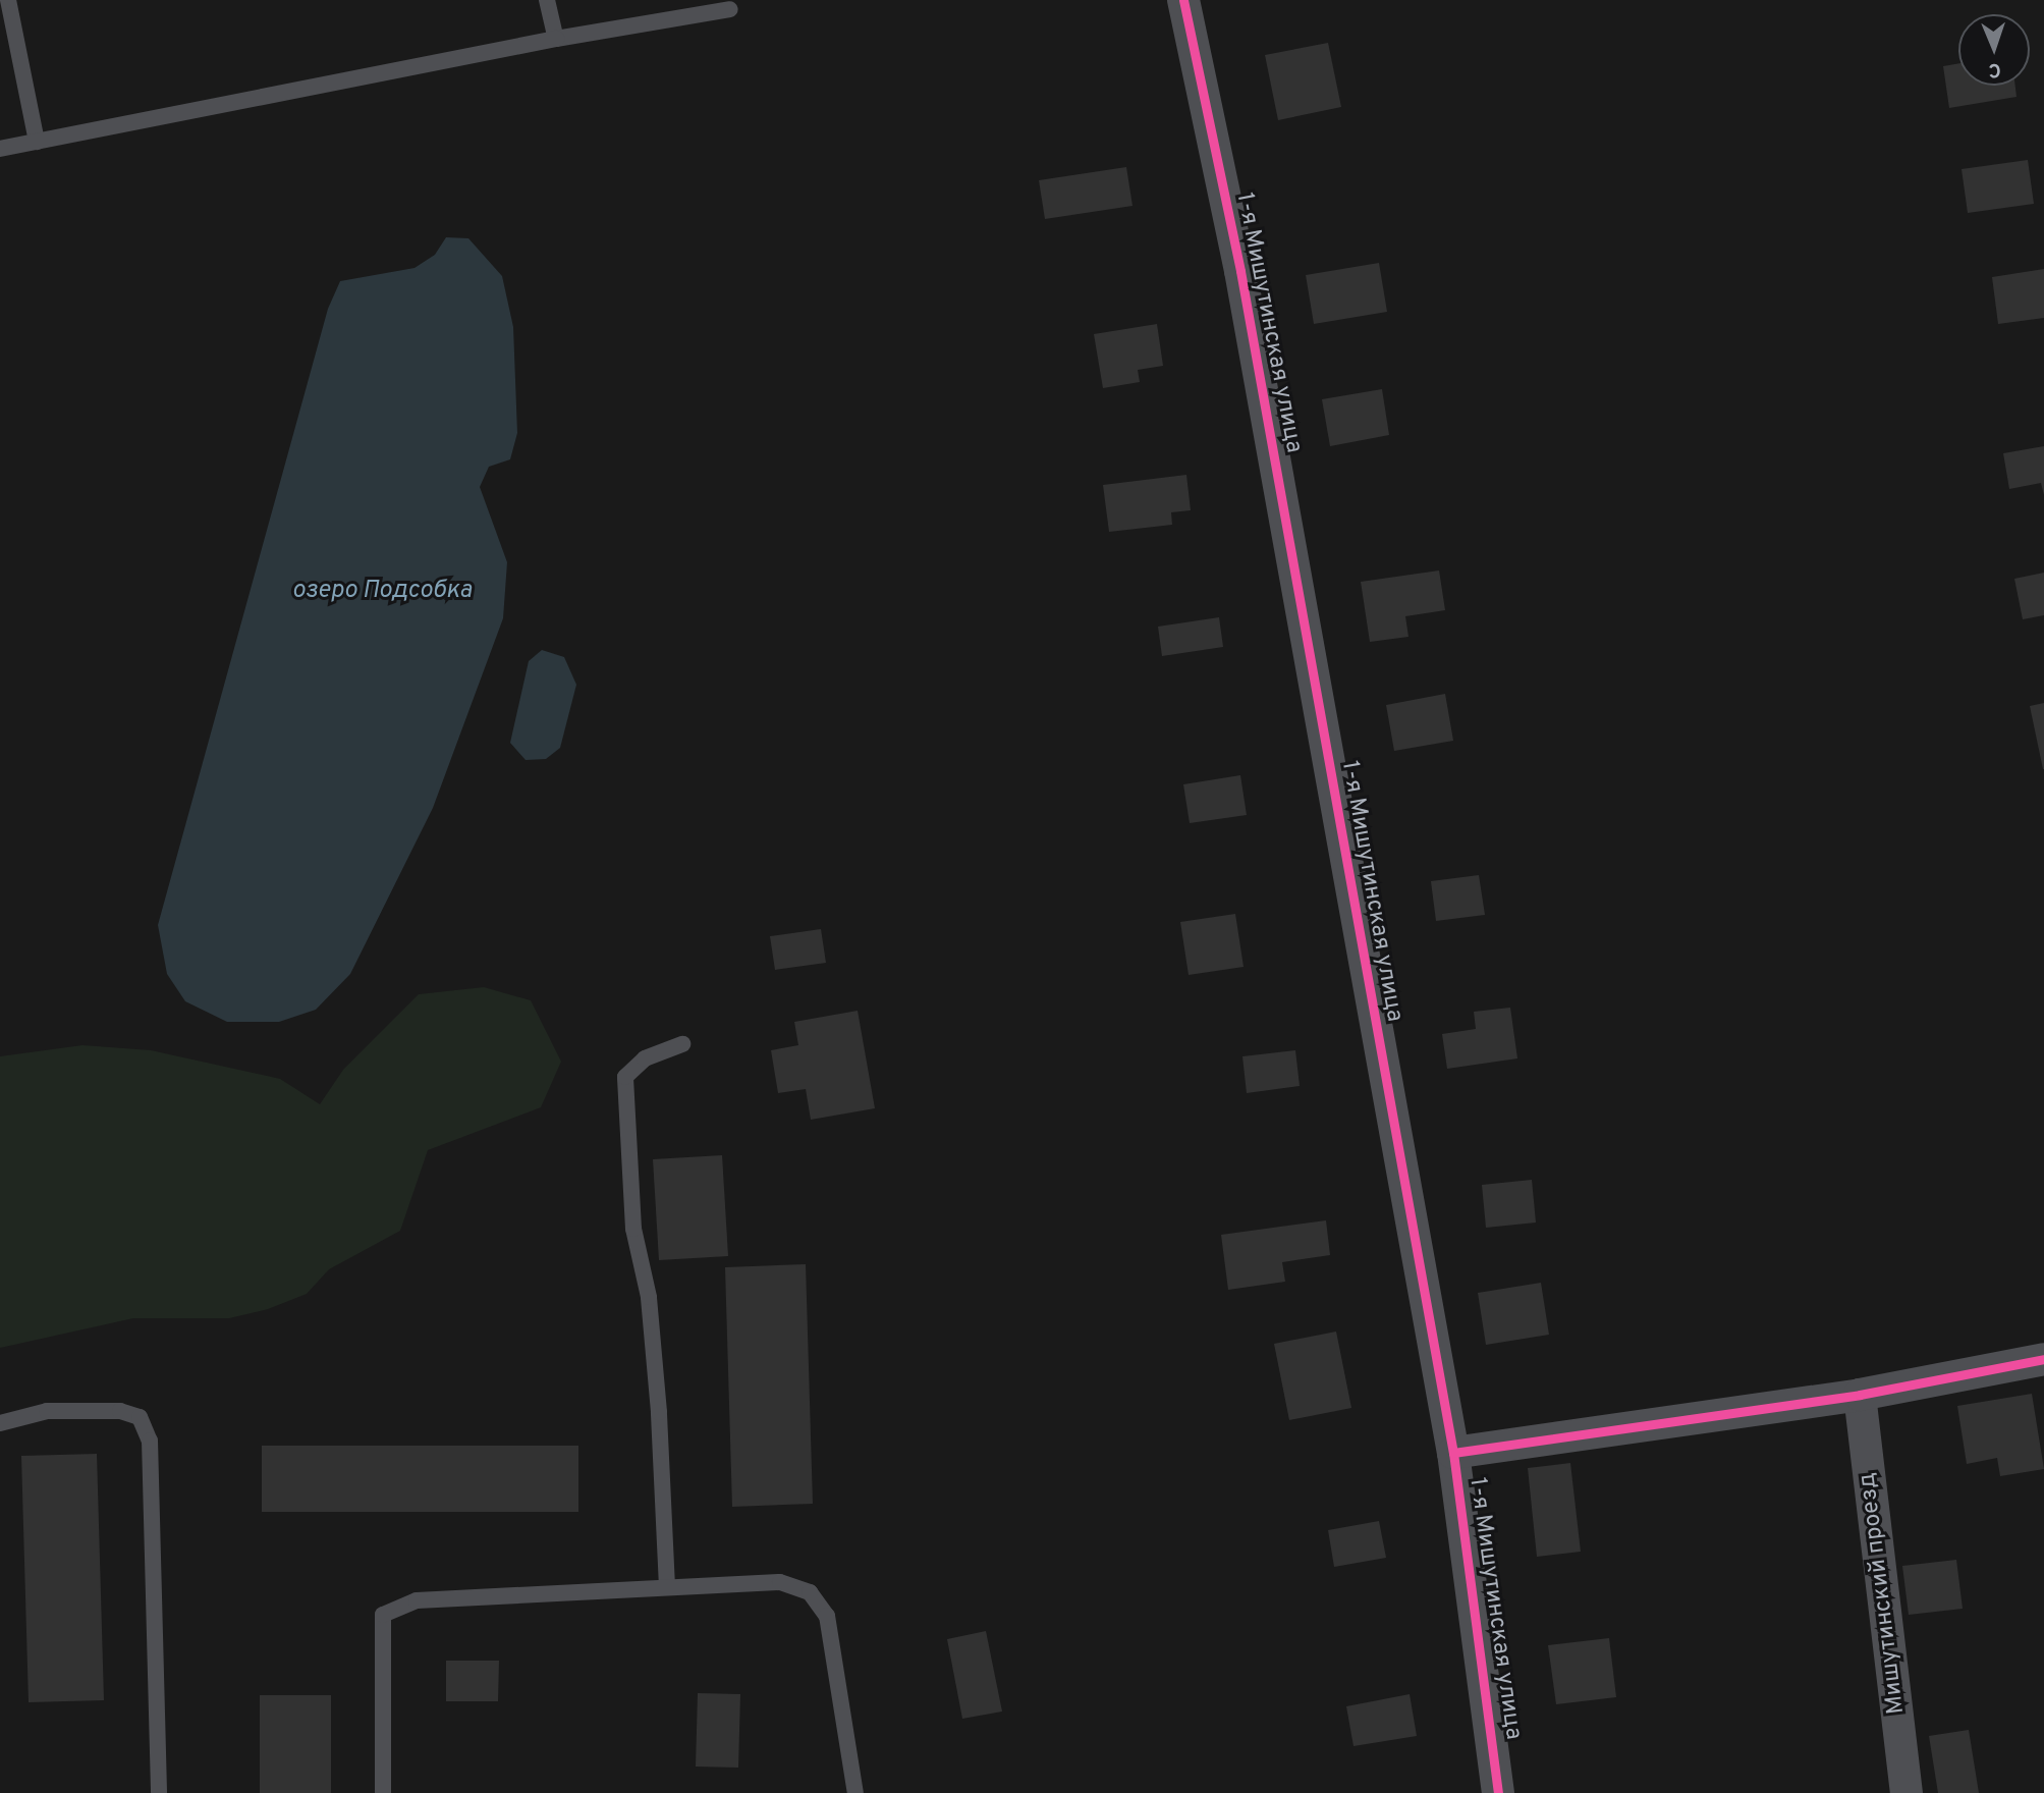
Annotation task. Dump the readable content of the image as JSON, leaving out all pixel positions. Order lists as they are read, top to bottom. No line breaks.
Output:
{"streets":{"street":["1-я Мишутинская улица","Мишутинский проезд"]},"water":["озеро Подсобка"],"north":"bottom"}
